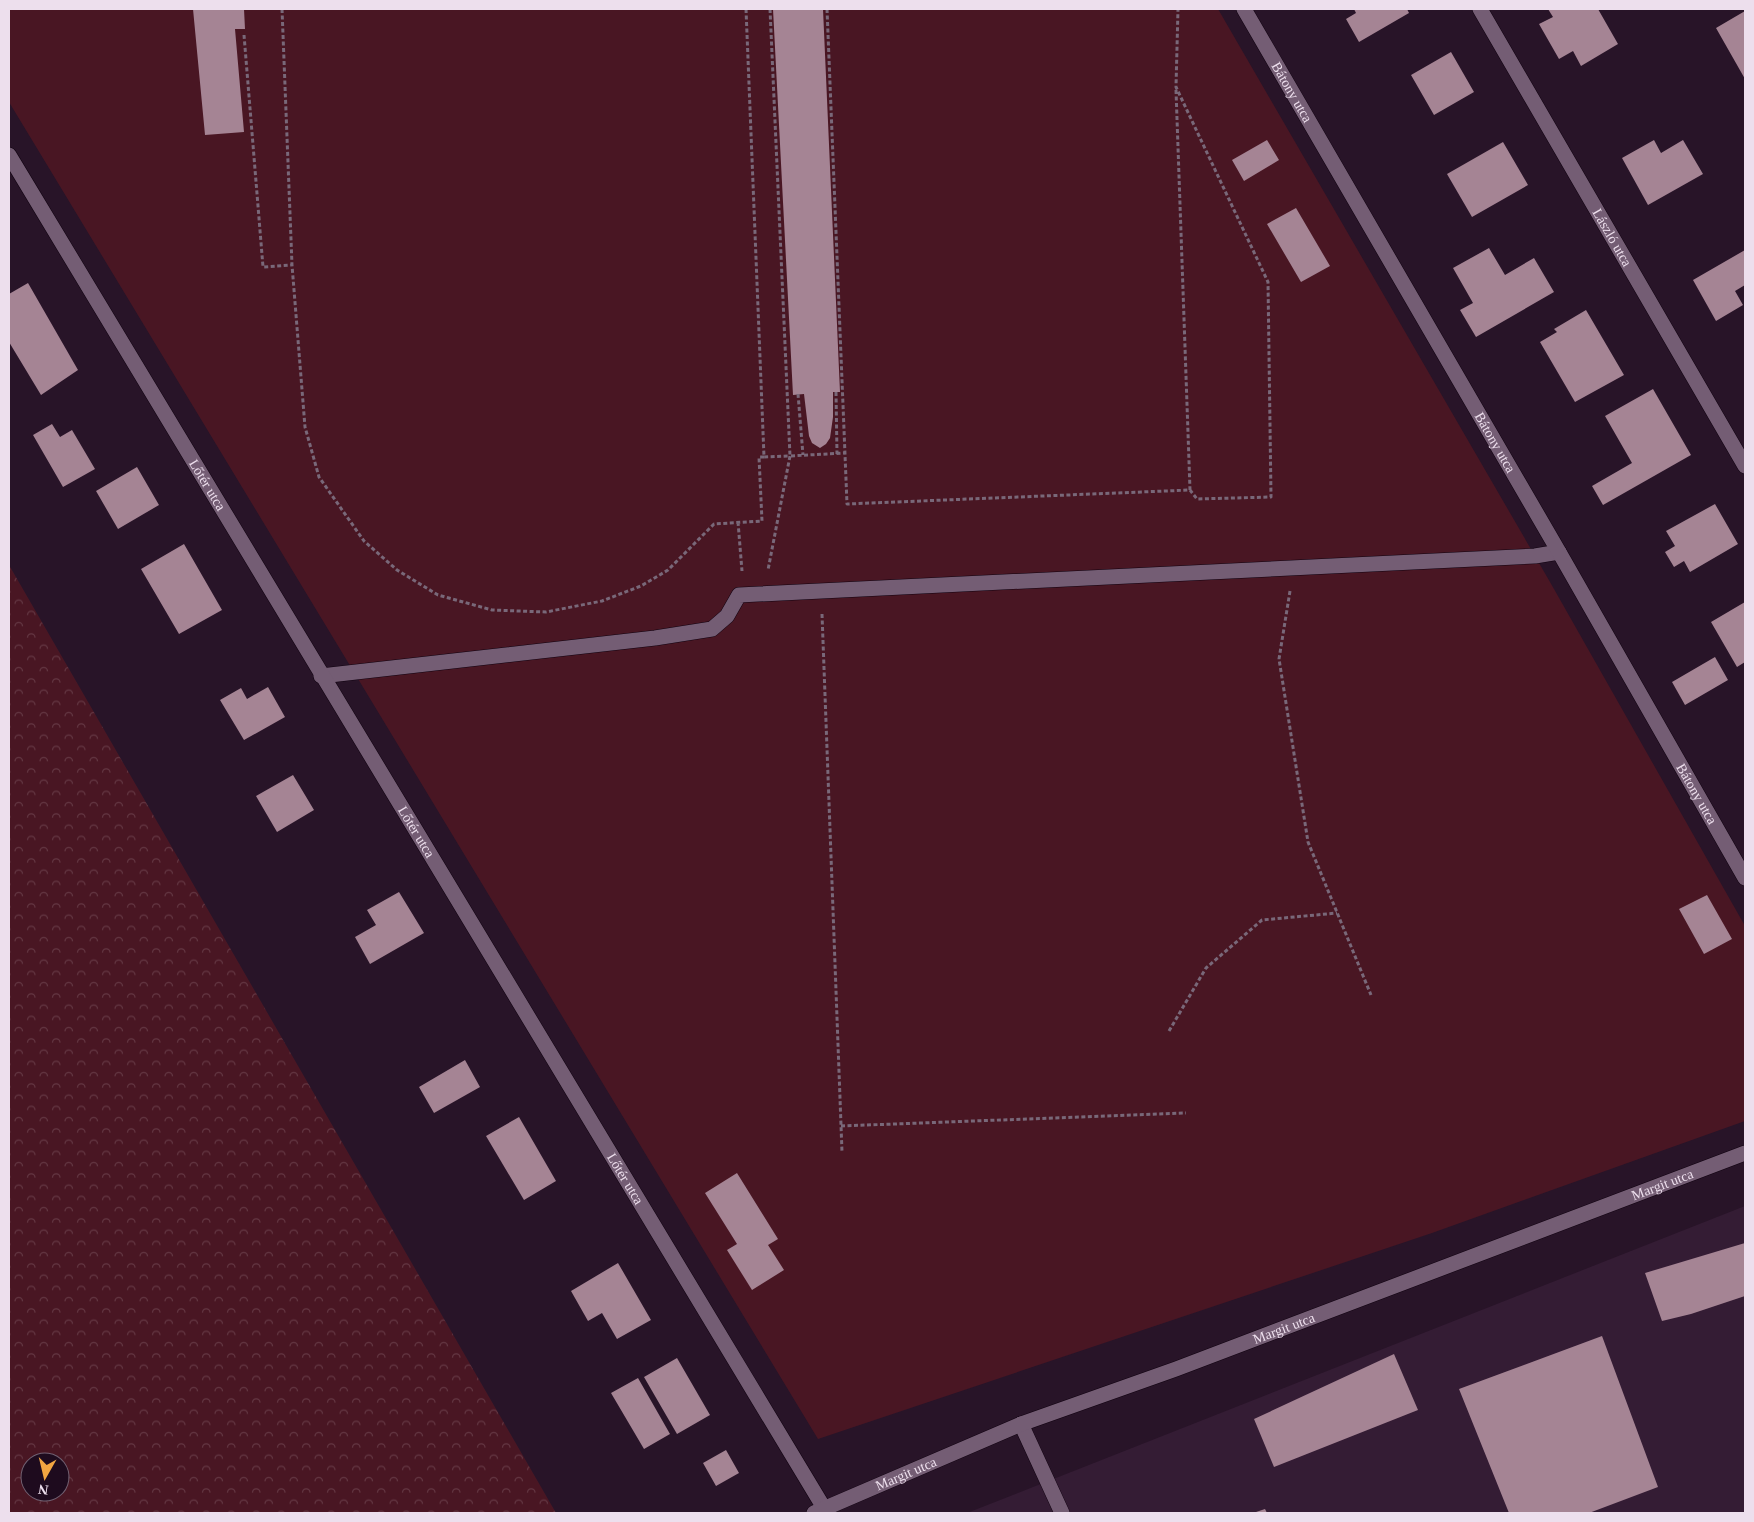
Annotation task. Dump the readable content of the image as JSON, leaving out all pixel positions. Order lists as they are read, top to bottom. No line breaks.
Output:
{"streets":{"street":["Bátony utca","László utca","Lőtér utca","Margit utca"]},"crossings":[["Lőtér utca","Margit utca"]],"north":"bottom"}
